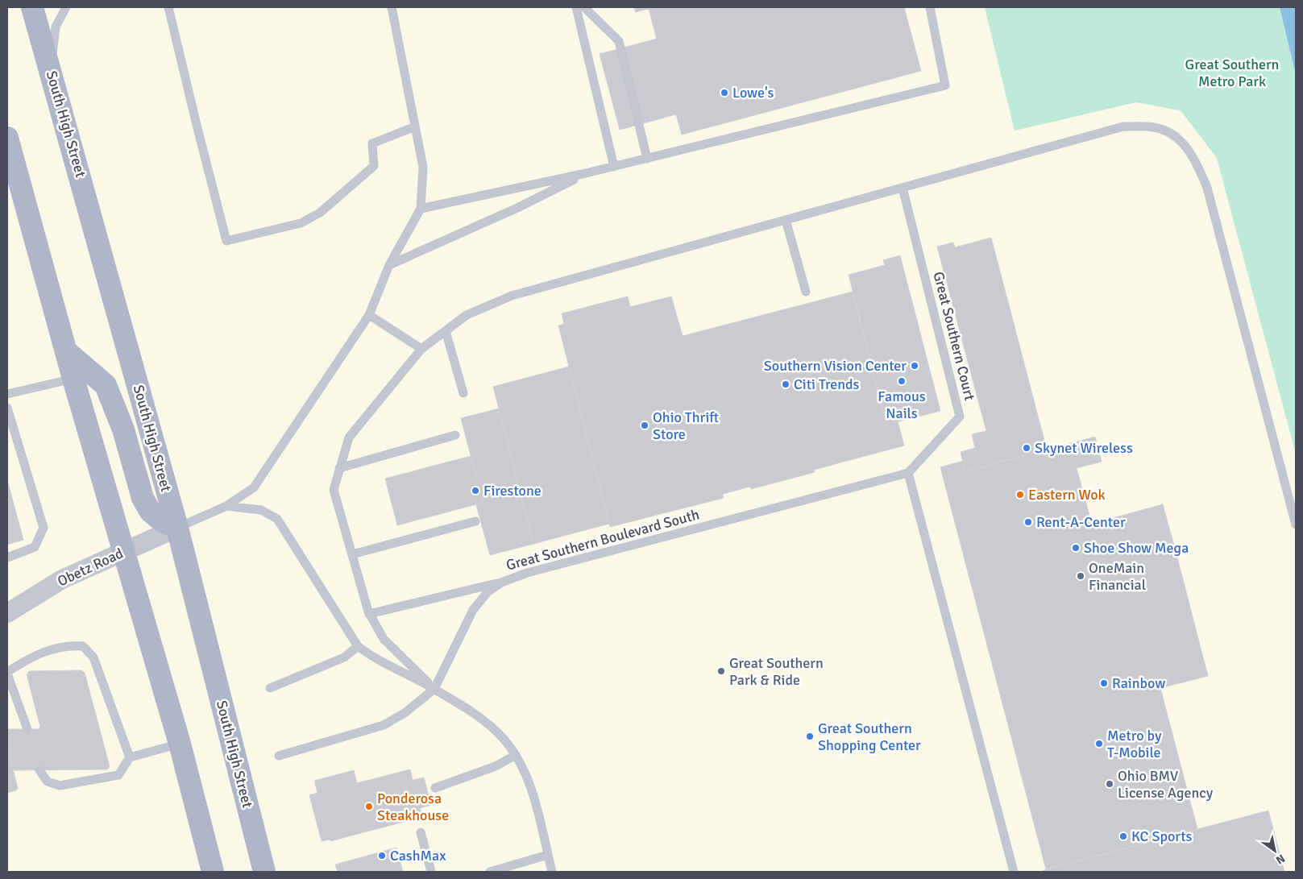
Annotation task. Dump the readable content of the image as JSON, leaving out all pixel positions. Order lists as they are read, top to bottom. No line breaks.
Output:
{"streets":{"main road":["South High Street"],"street":["Obetz Road"],"lane":["Great Southern Court","Great Southern Boulevard South"]},"crossings":[["South High Street","Obetz Road"],["Great Southern Court","Great Southern Boulevard South"]],"parks":["Great Southern Metro Park"],"places":["Lowe's","Southern Vision Center","Famous Nails","Citi Trends","Ohio Thrift Store","Skynet Wireless","Firestone","Eastern Wok","Rent-A-Center","Shoe Show Mega","OneMain Financial","Great Southern Park & Ride","Rainbow","Great Southern Shopping Center","Metro by T-Mobile","Ohio BMV License Agency","Ponderosa Steakhouse","KC Sports","CashMax"],"north":"bottom right"}
